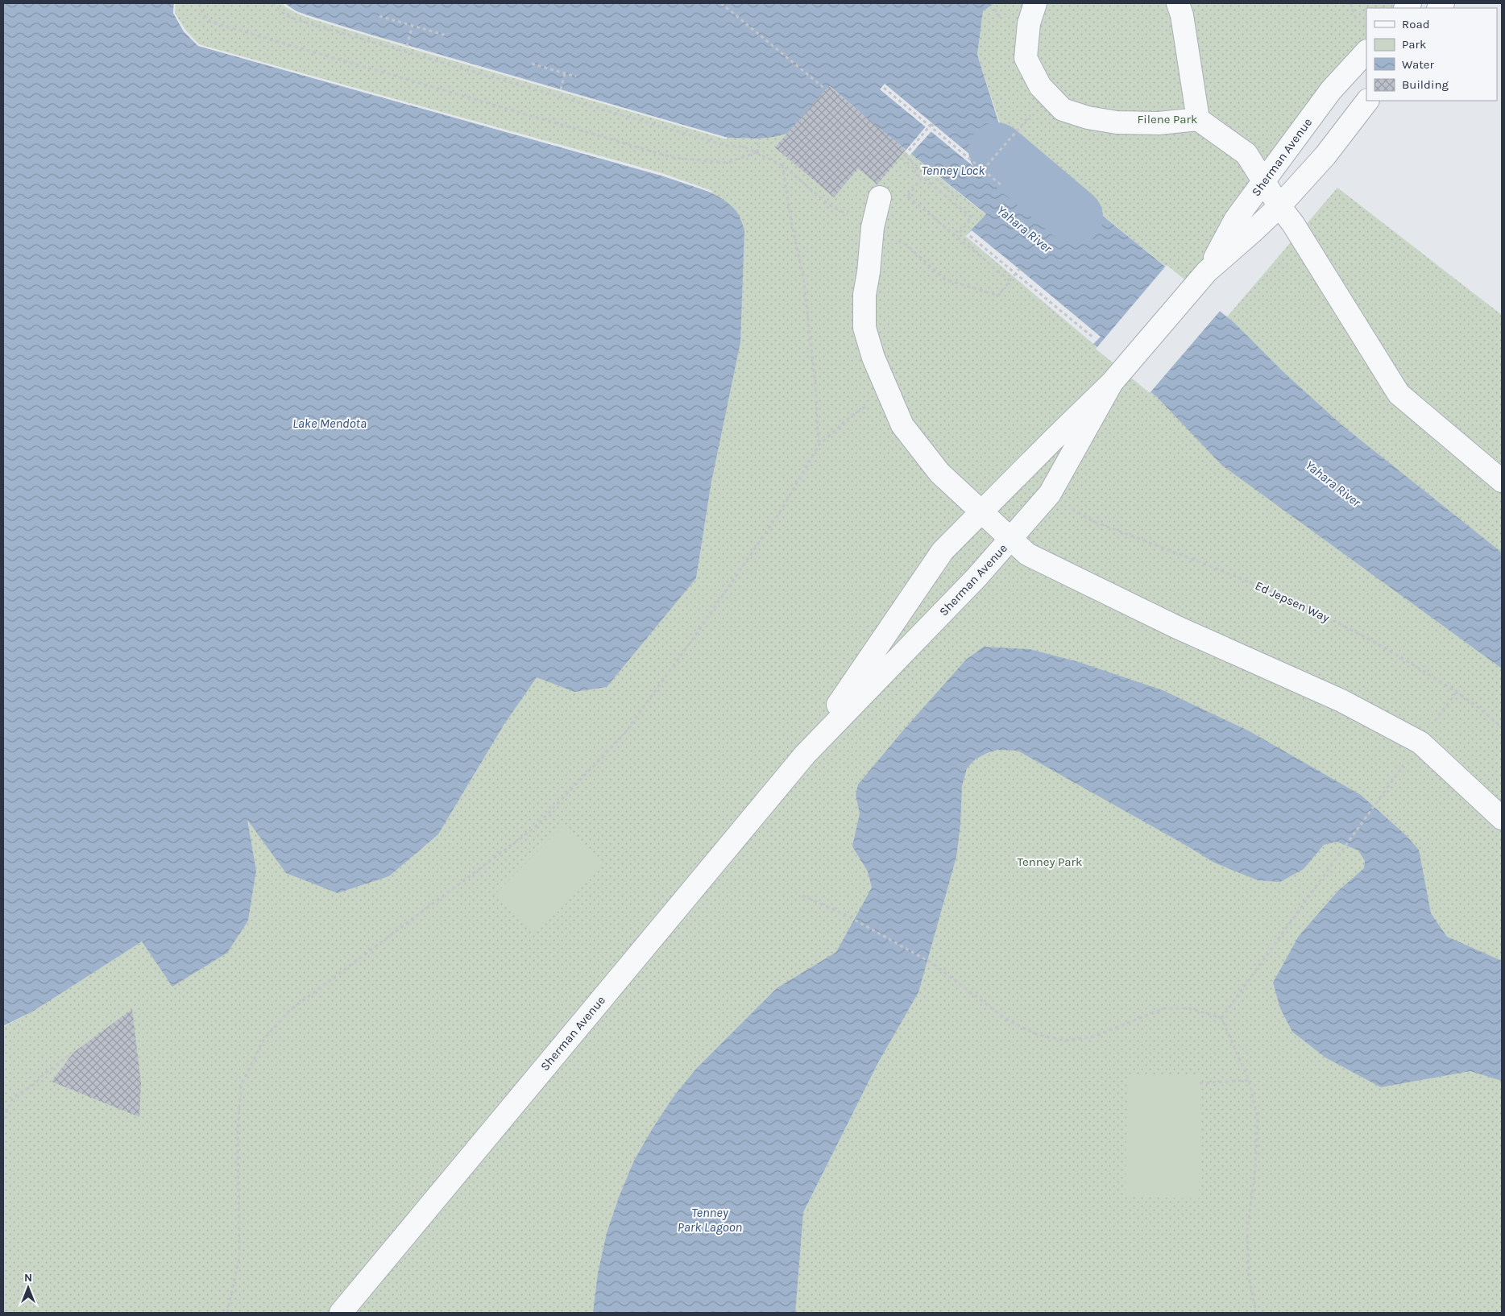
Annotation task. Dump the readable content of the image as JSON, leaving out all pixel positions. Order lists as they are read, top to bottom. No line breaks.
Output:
{"streets":{"street":["Sherman Avenue"],"path":["Ed Jepsen Way"]},"water":["Tenney Lock","Yahara River","Lake Mendota","Tenney Park Lagoon"],"parks":["Filene Park","Tenney Park"],"legend":["Road","Park","Water","Building"],"north":"top"}
